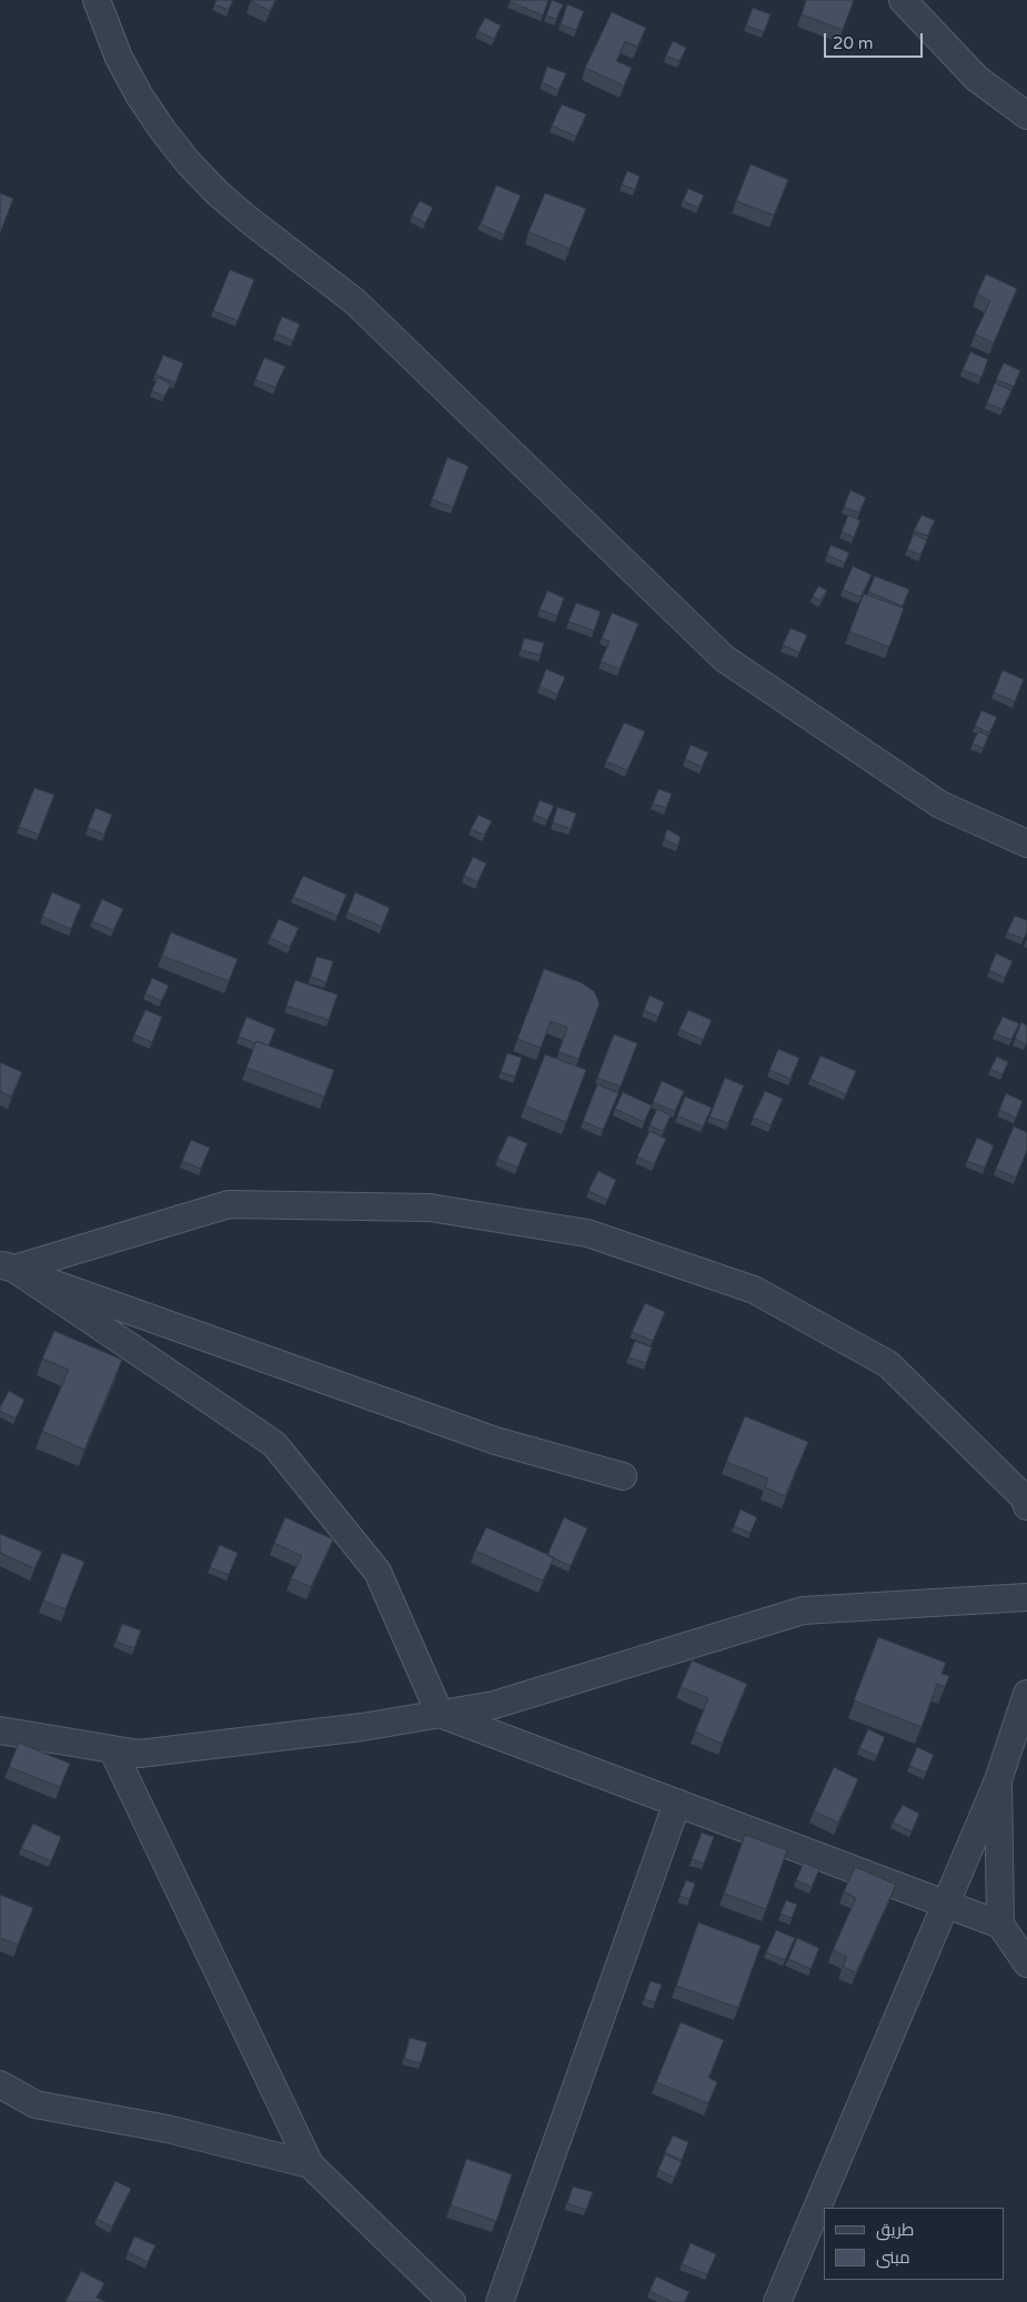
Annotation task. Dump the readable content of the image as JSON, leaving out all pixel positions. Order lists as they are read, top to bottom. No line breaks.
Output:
{"legend":["طريق","مبنى"],"scale_bar":"20 m"}
